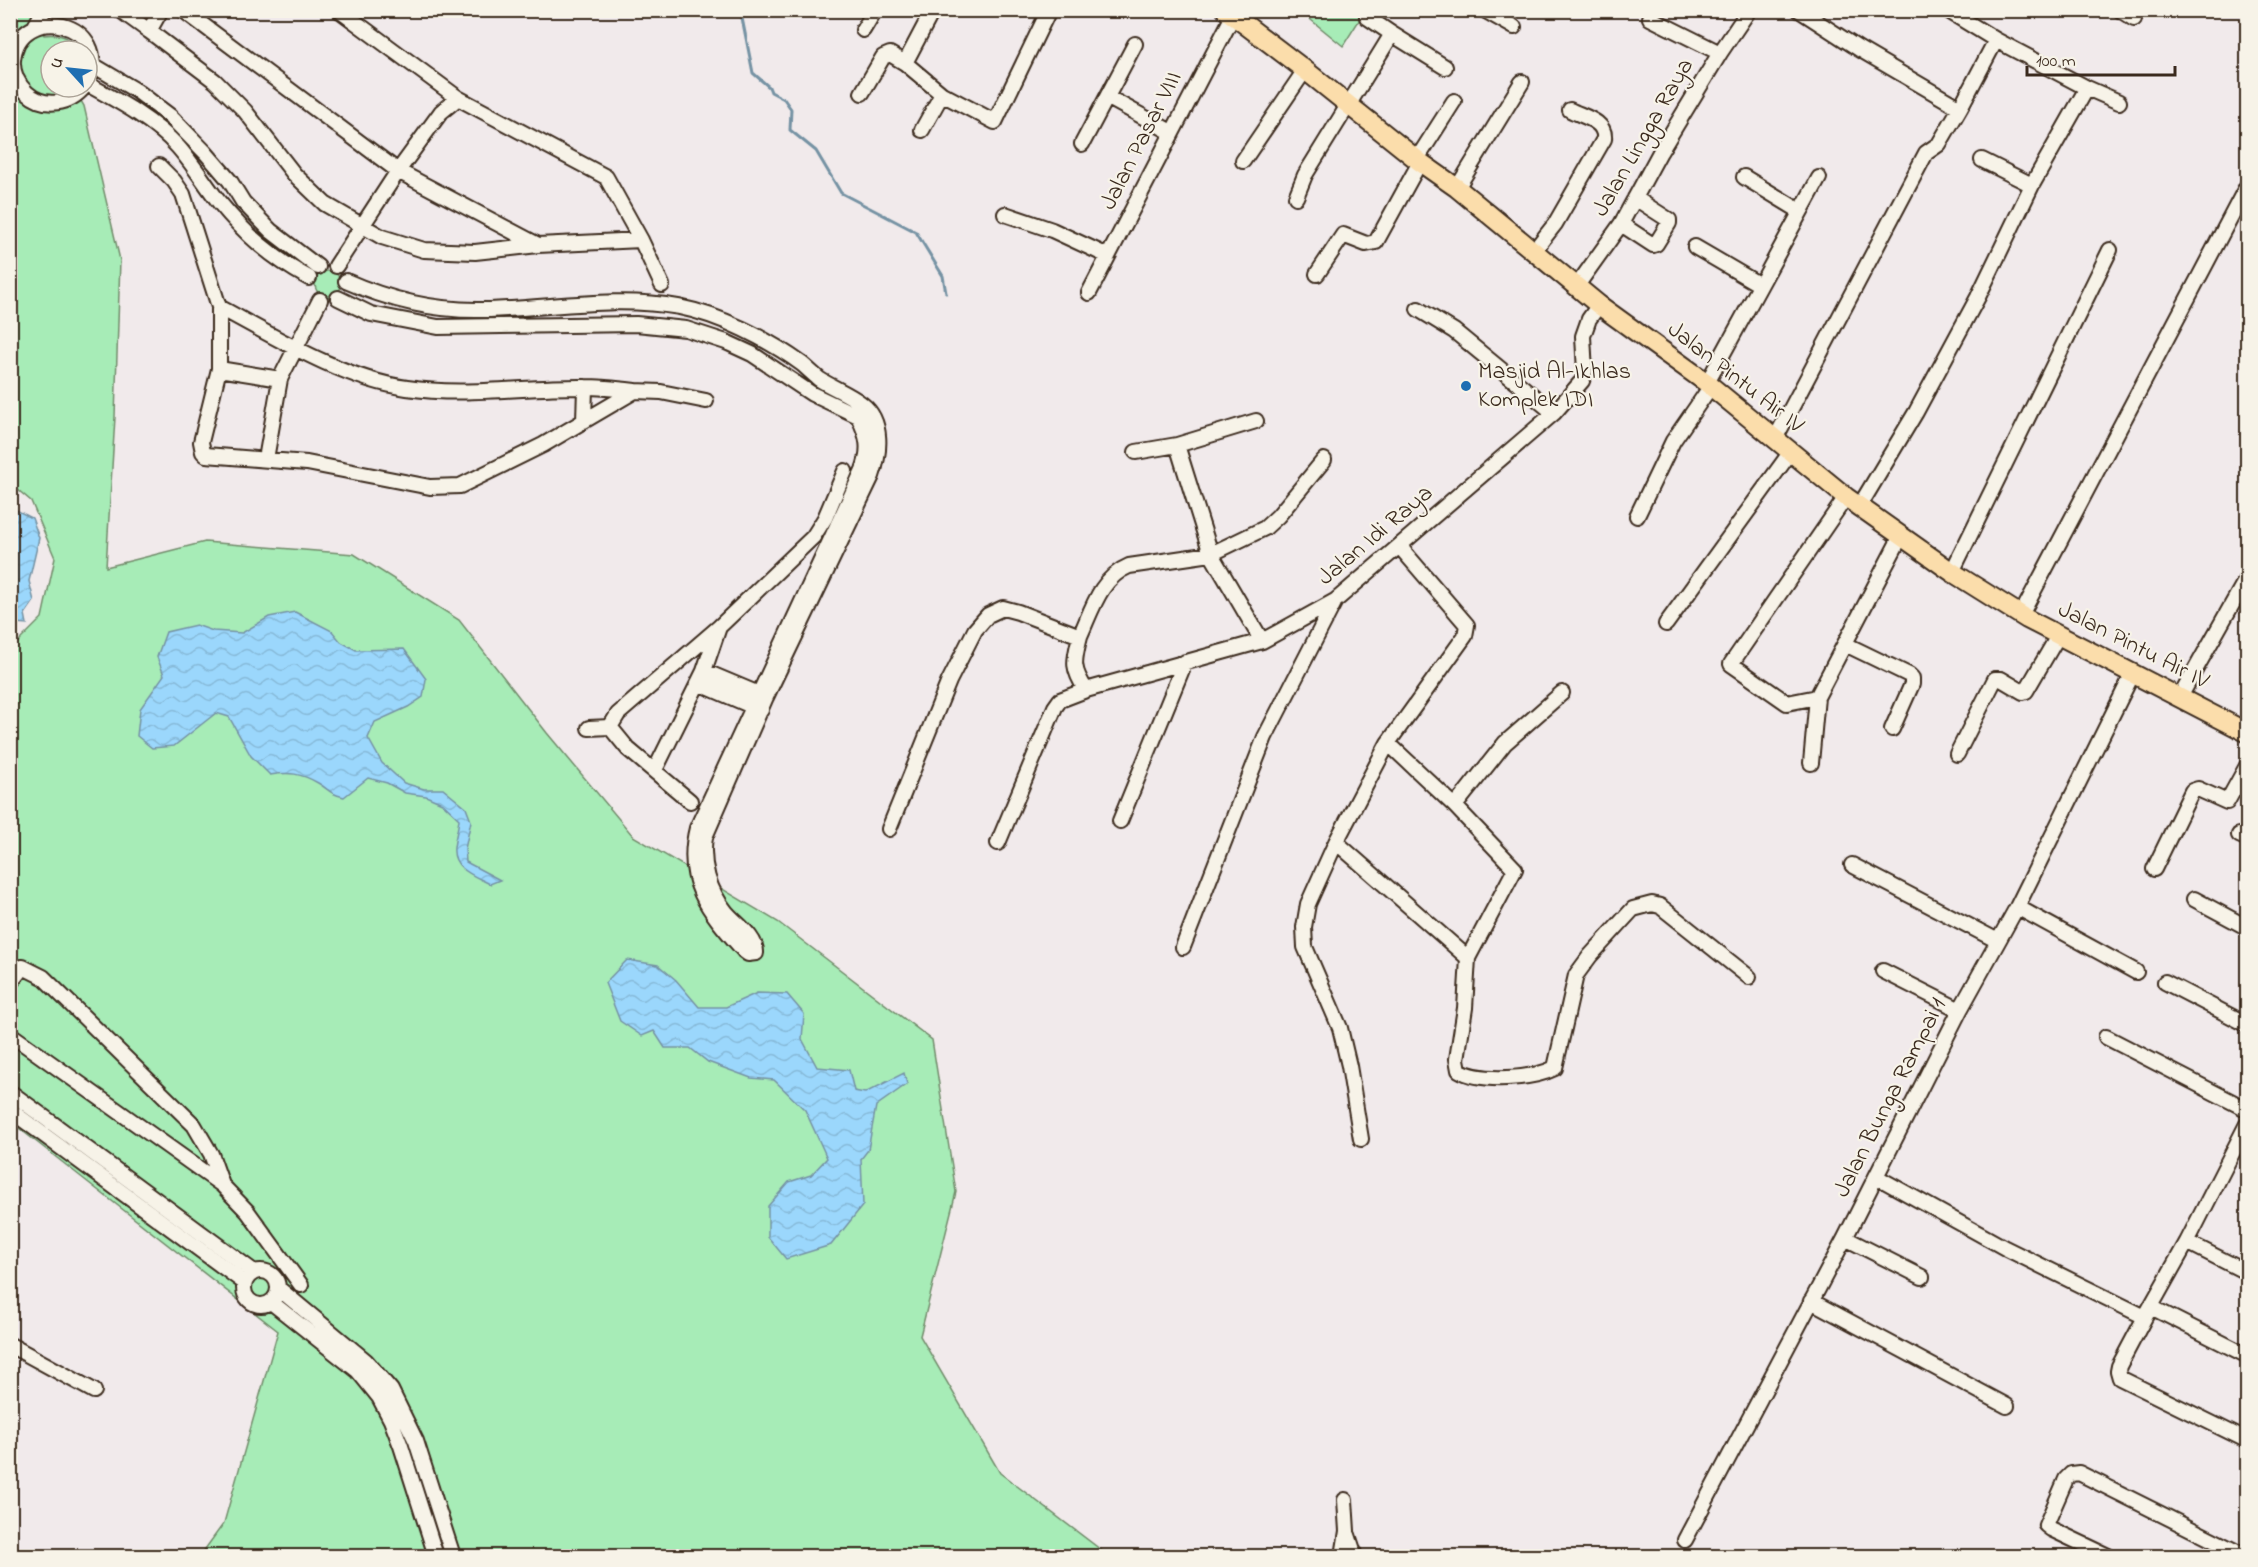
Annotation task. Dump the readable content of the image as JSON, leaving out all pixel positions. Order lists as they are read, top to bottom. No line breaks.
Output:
{"streets":{"main road":["Jalan Pintu Air IV"],"street":["Jalan Lingga Raya","Jalan Pasar VIII","Jalan Idi Raya","Jalan Bunga Rampai 1"]},"crossings":[["Jalan Lingga Raya","Jalan Pintu Air IV"],["Jalan Pasar VIII","Jalan Pintu Air IV"],["Jalan Pintu Air IV","Jalan Idi Raya"],["Jalan Pintu Air IV","Jalan Bunga Rampai 1"]],"places":["Masjid Al-Ikhlas Komplek IDI"],"scale_bar":"100 m","north":"top left"}
